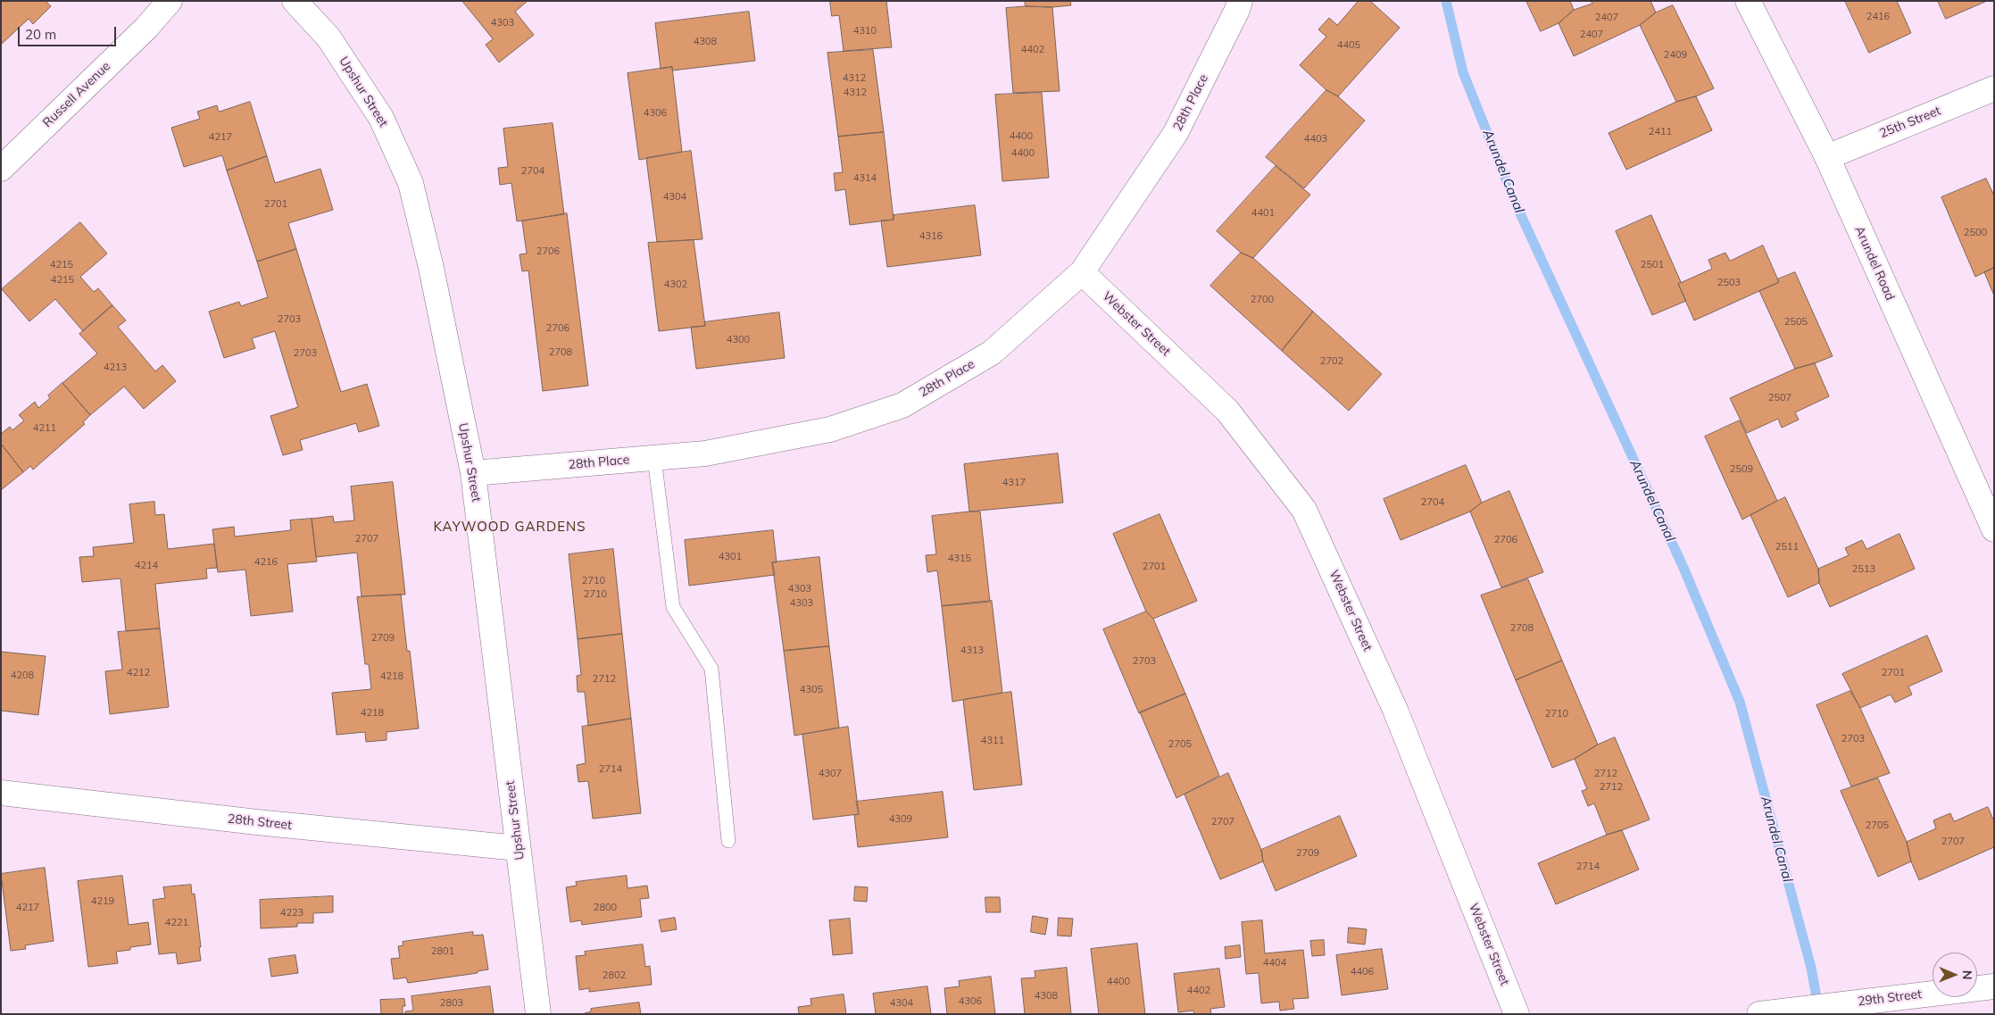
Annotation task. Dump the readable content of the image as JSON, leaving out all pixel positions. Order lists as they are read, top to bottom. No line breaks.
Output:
{"streets":{"street":["Upshur Street","Russell Avenue","28th Place","25th Street","Arundel Road","Webster Street","28th Street","29th Street"]},"crossings":[["Upshur Street","28th Place"],["Upshur Street","28th Street"],["28th Place","Webster Street"],["25th Street","Arundel Road"]],"districts":["KAYWOOD GARDENS"],"water":["Arundel Canal"],"house_numbers":["2416","2407","4303","4310","2407","4308","4405","4402","2409","4312","4312","4306","2411","4400","4217","4403","4400","2704","4314","4304","2701","4401","2500","4316","2706","4215","2501","4215","2503","4302","2700","2703","2505","2706","4300","2708","2703","2702","4213","2507","4211","2509","4317","2704","2707","2706","2511","4301","4315","4216","4214","2701","2513","2710","4303","2710","4303","2708","2709","4313","2703","4212","2701","4208","4218","2712","4305","4218","2710","2703","4311","2705","2714","4307","2712","2712","4309","2707","2705","2707","2709","2714","4219","4217","2800","4223","4221","2801","4404","4406","2802","4400","4402","4308","4306","2803","4304"],"scale_bar":"20 m","north":"right"}
